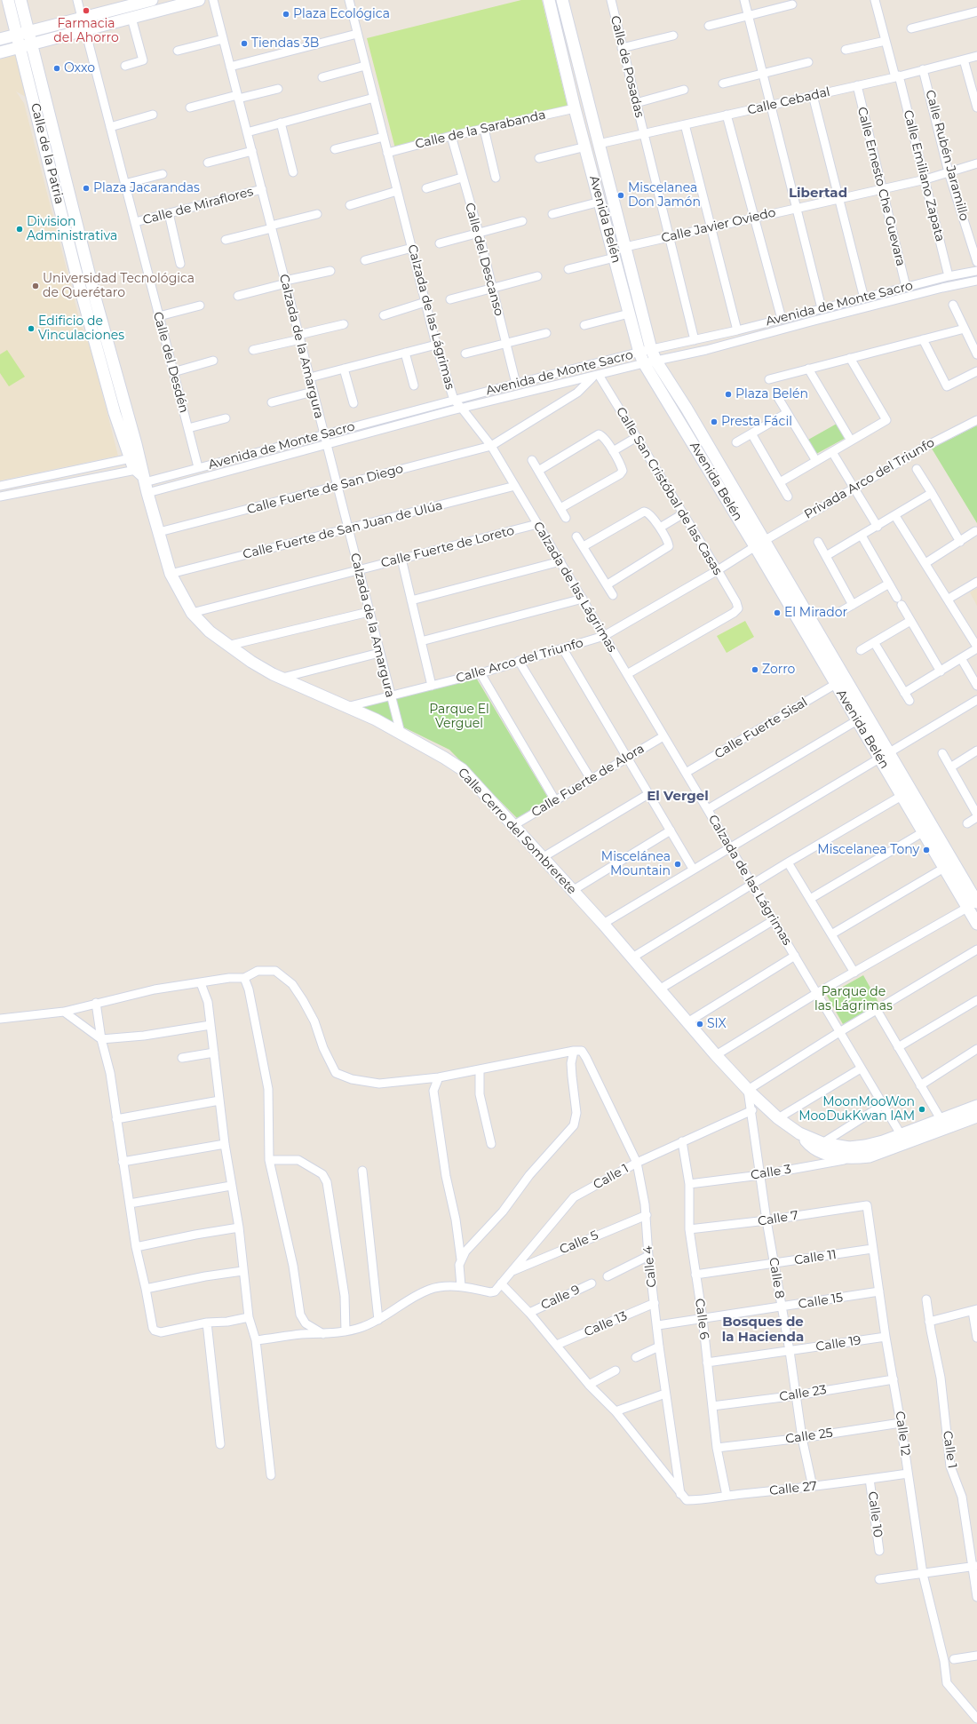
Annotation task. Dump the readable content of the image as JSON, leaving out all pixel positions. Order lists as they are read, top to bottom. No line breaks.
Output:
{"streets":{"main road":["Calle de la Patria","Avenida Belén","Calle Cerro del Sombrerete"],"street":["Calle de Posadas","Calle Cebadal","Calle de la Sarabanda","Calle Rubén Jaramillo","Calle Emiliano Zapata","Calle Ernesto Che Guevara","Calle de Miraflores","Calle Javier Oviedo","Calle del Descanso","Avenida de Monte Sacro","Calzada de las Lágrimas","Calzada de la Amargura","Calle del Desdén","Privada Arco del Triunfo","Calle Fuerte de San Diego","Calle San Cristóbal de las Casas","Calle Fuerte de San Juan de Ulúa","Calle Fuerte de Loreto","Calle Arco del Triunfo","Calle Fuerte Sisal","Calle Fuerte de Alora","Calle 3","Calle 1","Calle 7","Calle 5","Calle 11","Calle 4","Calle 8","Calle 9","Calle 15","Calle 6","Calle 13","Calle 19","Calle 23","Calle 12","Calle 25","Calle 27","Calle 10"]},"crossings":[["Calle de Posadas","Calle Cebadal"],["Calle de Posadas","Calle Javier Oviedo"],["Calle de Posadas","Avenida de Monte Sacro"],["Calle Cebadal","Calle Rubén Jaramillo"],["Calle Cebadal","Calle Emiliano Zapata"],["Calle Cebadal","Calle Ernesto Che Guevara"],["Calle Cebadal","Avenida Belén"],["Calle de la Sarabanda","Avenida Belén"],["Calle de la Sarabanda","Calle del Descanso"],["Calle de la Sarabanda","Calzada de las Lágrimas"],["Calle de la Patria","Avenida de Monte Sacro"],["Calle de la Patria","Calle Cerro del Sombrerete"],["Calle Rubén Jaramillo","Calle Javier Oviedo"],["Calle Emiliano Zapata","Calle Javier Oviedo"],["Calle Emiliano Zapata","Avenida de Monte Sacro"],["Calle Ernesto Che Guevara","Calle Javier Oviedo"],["Calle Ernesto Che Guevara","Avenida de Monte Sacro"],["Calle de Miraflores","Calzada de la Amargura"],["Calle de Miraflores","Calle del Desdén"],["Avenida Belén","Calle Javier Oviedo"],["Avenida Belén","Avenida de Monte Sacro"],["Avenida Belén","Privada Arco del Triunfo"],["Avenida Belén","Calle Arco del Triunfo"],["Avenida Belén","Calle Fuerte Sisal"],["Calle del Descanso","Avenida de Monte Sacro"],["Avenida de Monte Sacro","Calzada de las Lágrimas"],["Avenida de Monte Sacro","Calzada de la Amargura"],["Avenida de Monte Sacro","Calle del Desdén"],["Avenida de Monte Sacro","Calle Fuerte de San Diego"],["Avenida de Monte Sacro","Calle San Cristóbal de las Casas"],["Avenida de Monte Sacro","Calle Cerro del Sombrerete"],["Calzada de las Lágrimas","Calle Fuerte de San Diego"],["Calzada de las Lágrimas","Calle San Cristóbal de las Casas"],["Calzada de las Lágrimas","Calle Fuerte de San Juan de Ulúa"],["Calzada de las Lágrimas","Calle Fuerte de Loreto"],["Calzada de las Lágrimas","Calle Arco del Triunfo"],["Calzada de las Lágrimas","Calle Fuerte Sisal"],["Calzada de las Lágrimas","Calle Fuerte de Alora"],["Calzada de las Lágrimas","Calle Cerro del Sombrerete"],["Calzada de la Amargura","Calle Fuerte de San Diego"],["Calzada de la Amargura","Calle Fuerte de San Juan de Ulúa"],["Calzada de la Amargura","Calle Fuerte de Loreto"],["Calzada de la Amargura","Calle Arco del Triunfo"],["Calzada de la Amargura","Calle Cerro del Sombrerete"],["Privada Arco del Triunfo","Calle Arco del Triunfo"],["Calle Fuerte de San Diego","Calle San Cristóbal de las Casas"],["Calle Fuerte de San Diego","Calle Cerro del Sombrerete"],["Calle San Cristóbal de las Casas","Calle Arco del Triunfo"],["Calle Fuerte de San Juan de Ulúa","Calle Cerro del Sombrerete"],["Calle Fuerte de Loreto","Calle Cerro del Sombrerete"],["Calle Arco del Triunfo","Calle Cerro del Sombrerete"],["Calle Fuerte de Alora","Calle Cerro del Sombrerete"],["Calle Cerro del Sombrerete","Calle 3"],["Calle Cerro del Sombrerete","Calle 8"],["Calle 3","Calle 8"],["Calle 3","Calle 6"],["Calle 1","Calle 5"],["Calle 1","Calle 4"],["Calle 1","Calle 8"],["Calle 1","Calle 6"],["Calle 7","Calle 8"],["Calle 7","Calle 6"],["Calle 7","Calle 12"],["Calle 5","Calle 4"],["Calle 11","Calle 8"],["Calle 11","Calle 6"],["Calle 11","Calle 12"],["Calle 4","Calle 15"],["Calle 4","Calle 13"],["Calle 4","Calle 27"],["Calle 8","Calle 15"],["Calle 8","Calle 19"],["Calle 8","Calle 23"],["Calle 8","Calle 25"],["Calle 8","Calle 27"],["Calle 15","Calle 6"],["Calle 15","Calle 12"],["Calle 6","Calle 19"],["Calle 6","Calle 23"],["Calle 6","Calle 25"],["Calle 6","Calle 27"],["Calle 19","Calle 12"],["Calle 23","Calle 12"],["Calle 12","Calle 25"],["Calle 12","Calle 27"],["Calle 27","Calle 10"]],"districts":["Libertad","El Vergel","Bosques de la Hacienda"],"parks":["Parque El Verguel","Parque de las Lágrimas"],"places":["Farmacia del Ahorro","Plaza Ecológica","Tiendas 3B","Oxxo","Plaza Jacarandas","Miscelanea Don Jamón","Division Administrativa","Universidad Tecnológica de Querétaro","Edificio de Vinculaciones","Plaza Belén","Presta Fácil","El Mirador","Zorro","Miscelanea Tony","Miscelánea Mountain","SIX","MoonMooWon MooDukKwan IAM"]}
